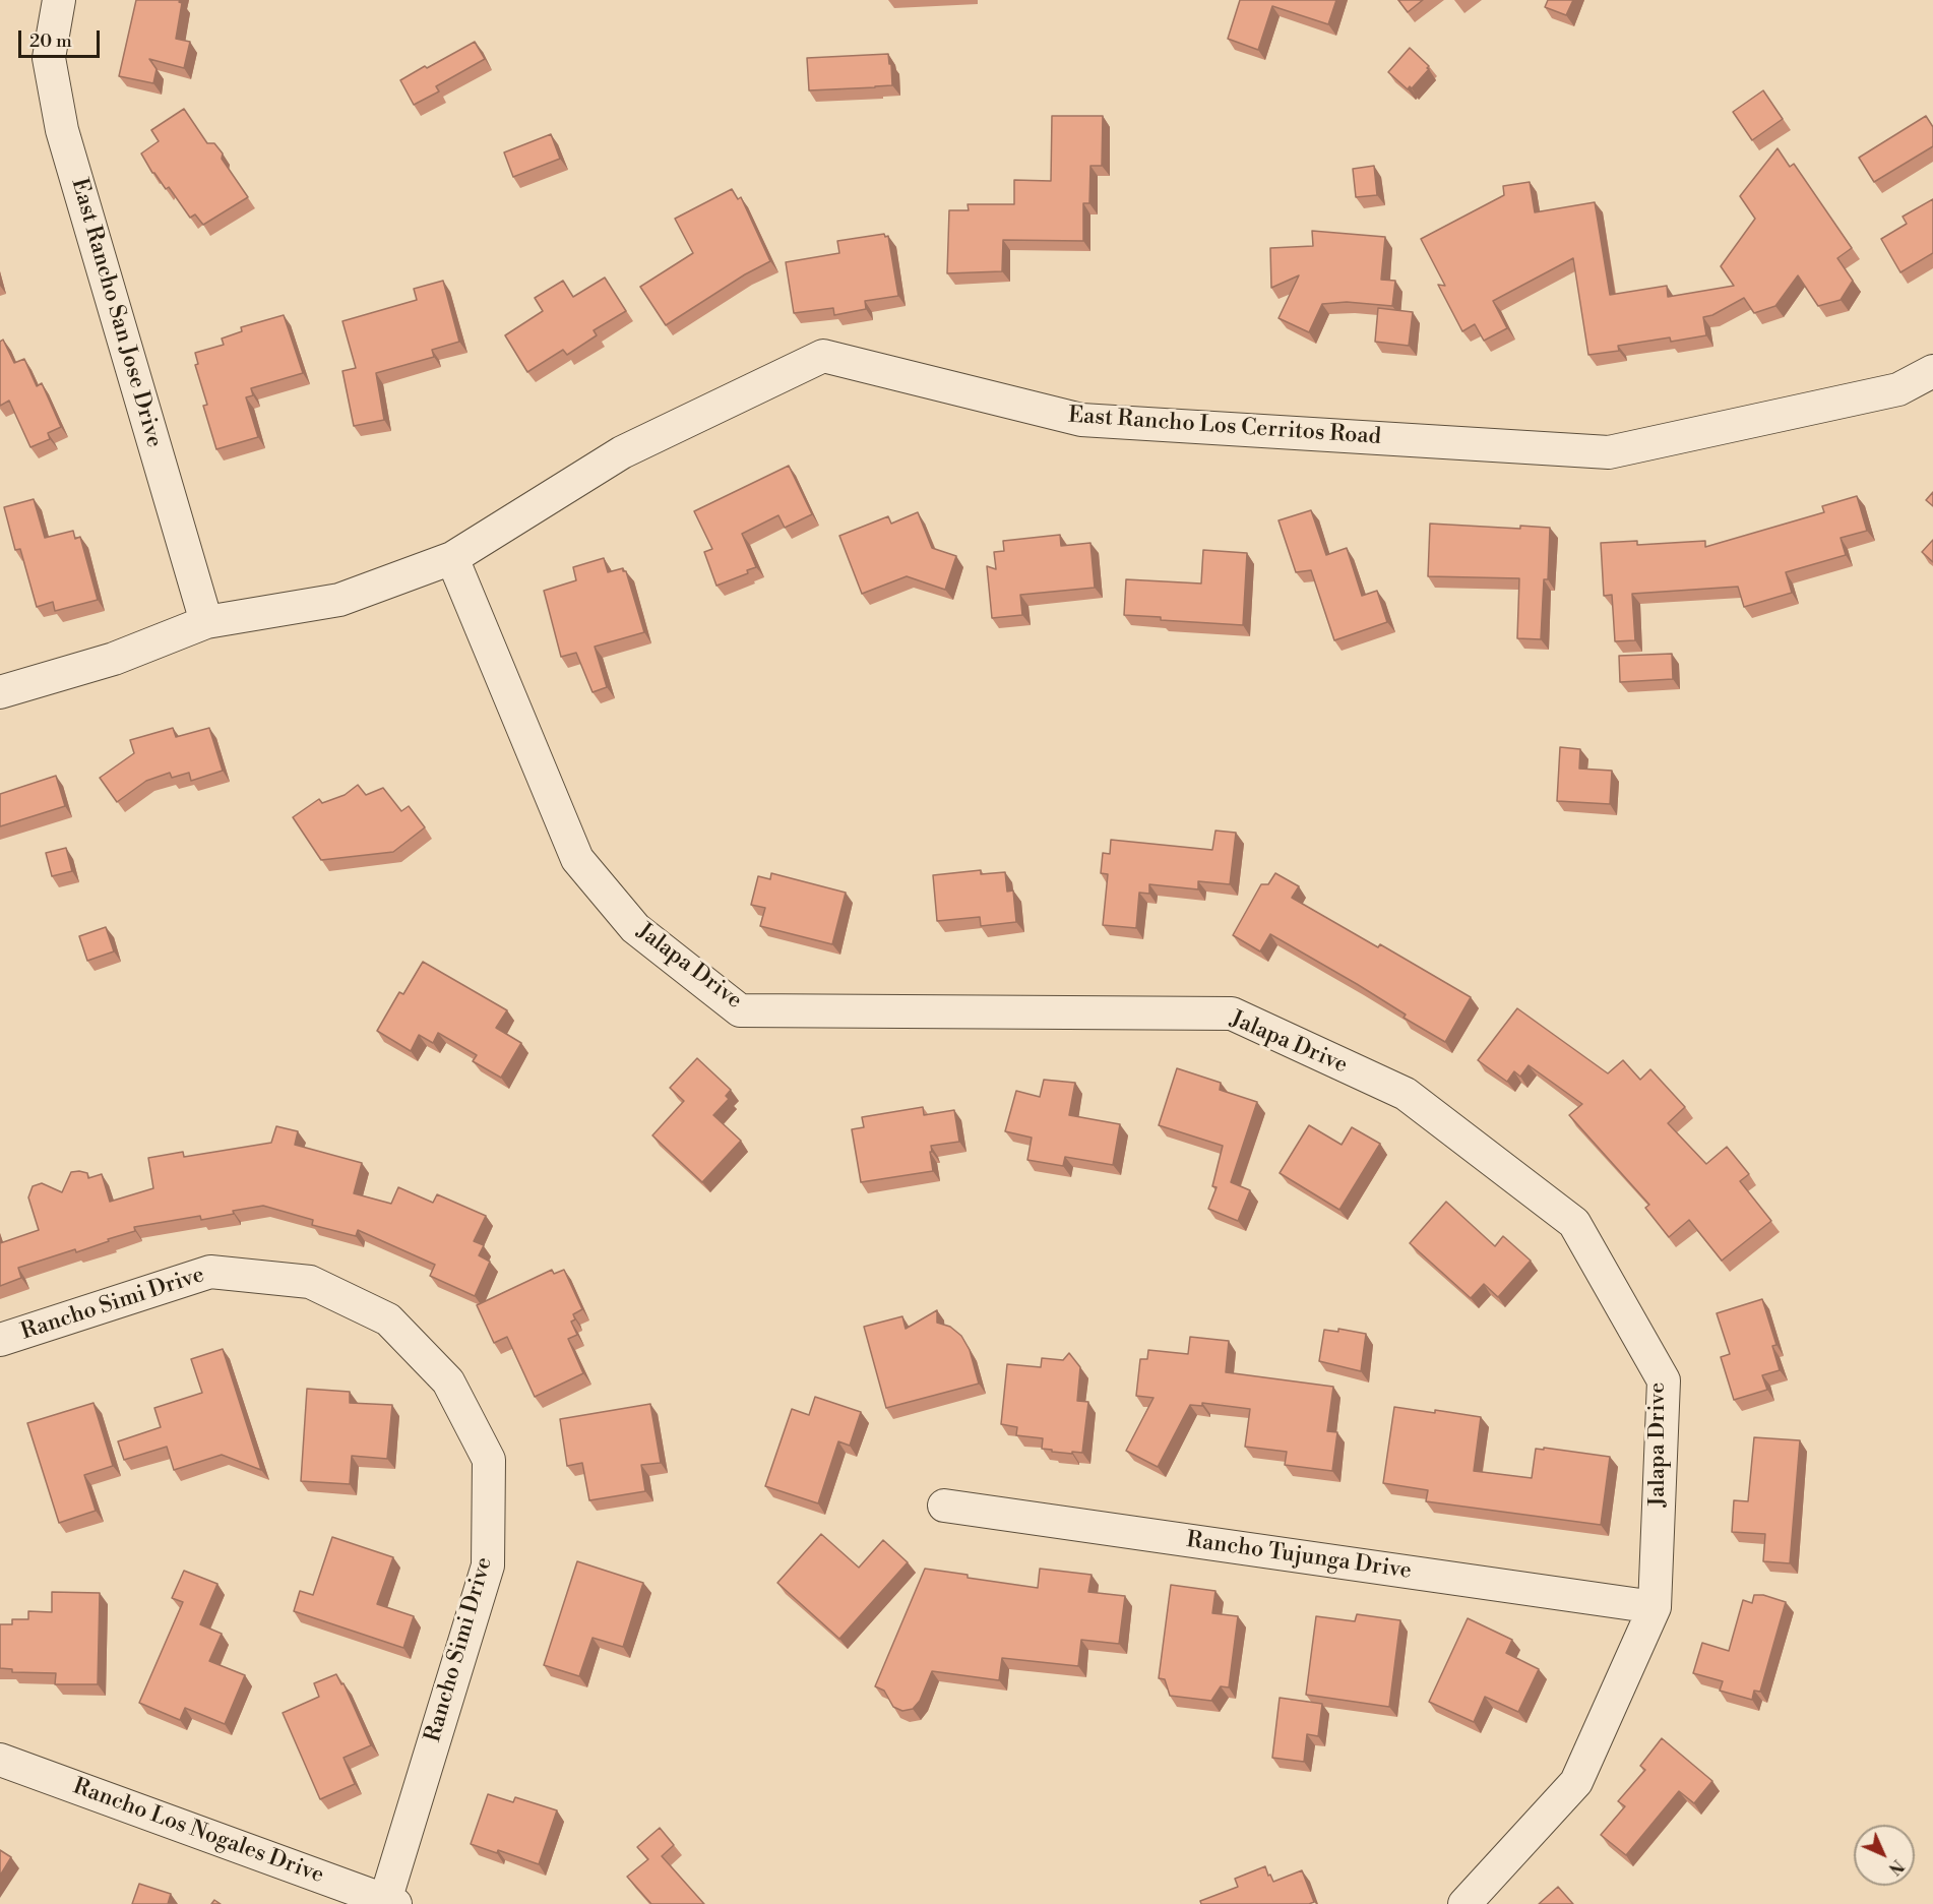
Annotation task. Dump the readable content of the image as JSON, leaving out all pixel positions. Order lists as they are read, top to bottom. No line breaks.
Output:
{"streets":{"street":["East Rancho San Jose Drive","East Rancho Los Cerritos Road","Jalapa Drive","Rancho Simi Drive","Rancho Tujunga Drive","Rancho Los Nogales Drive"]},"crossings":[["East Rancho San Jose Drive","East Rancho Los Cerritos Road"],["East Rancho Los Cerritos Road","Jalapa Drive"],["Jalapa Drive","Rancho Tujunga Drive"],["Rancho Simi Drive","Rancho Los Nogales Drive"]],"scale_bar":"20 m","north":"bottom right"}
